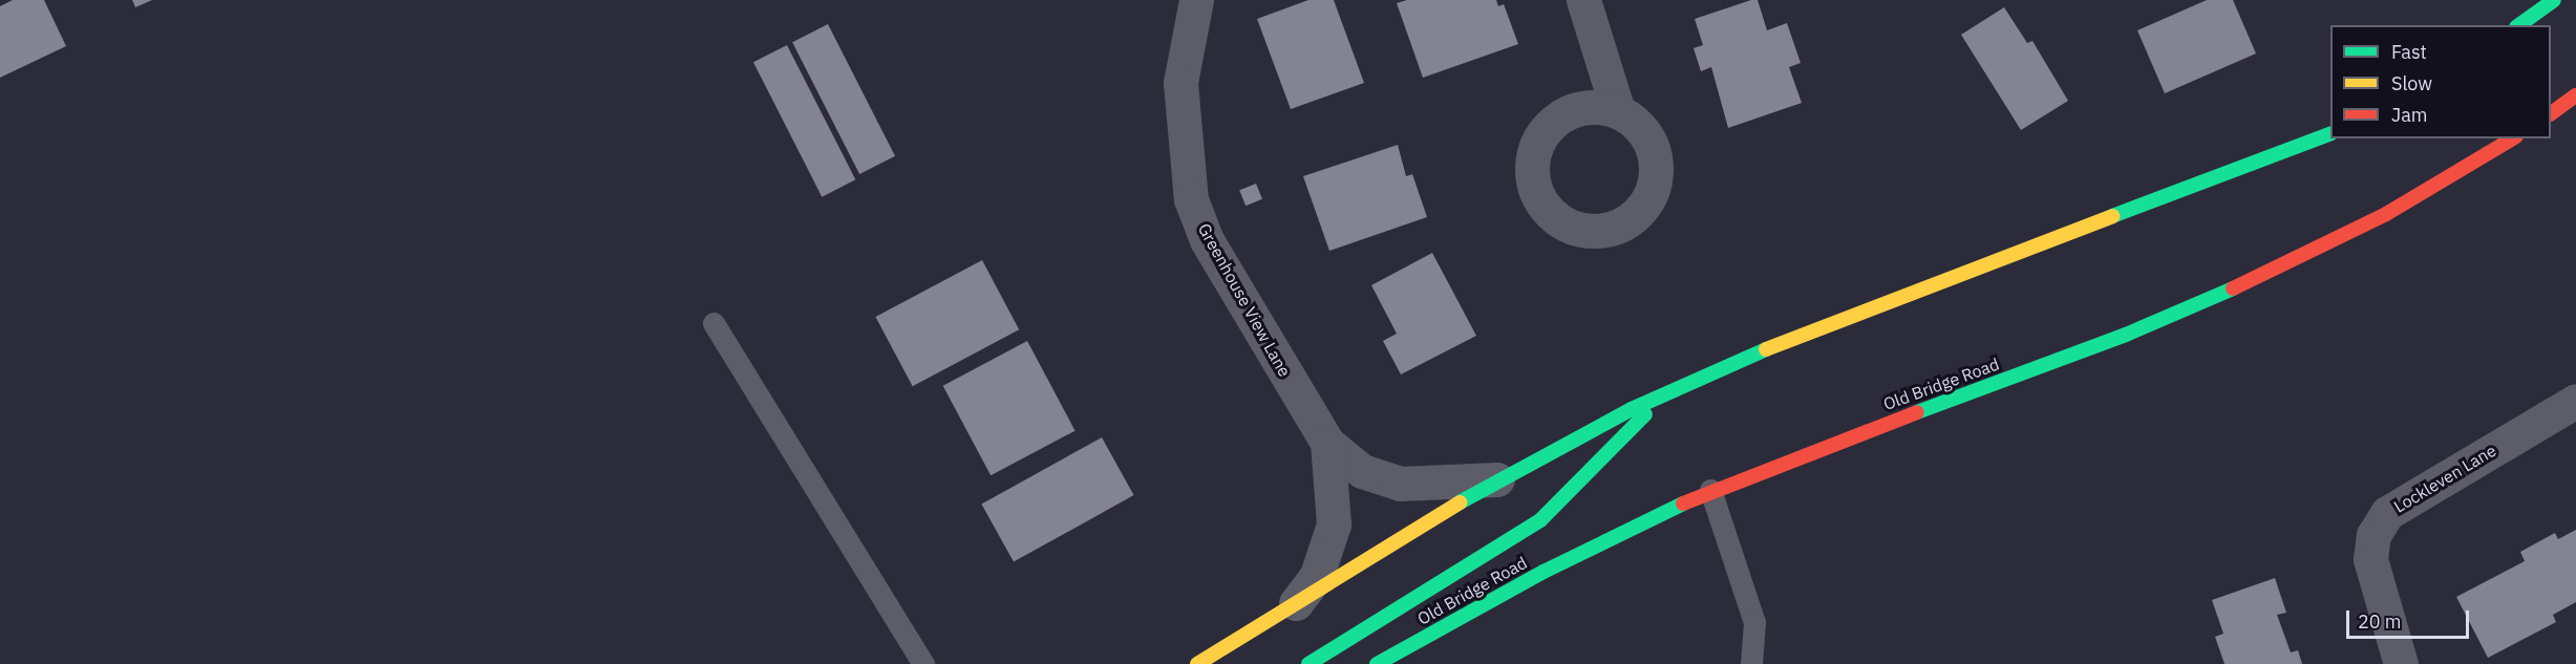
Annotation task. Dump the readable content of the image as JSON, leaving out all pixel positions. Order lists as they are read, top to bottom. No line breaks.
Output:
{"streets":{"main road":["Old Bridge Road"],"street":["Greenhouse View Lane","Lockleven Lane"]},"legend":["Fast","Slow","Jam"],"scale_bar":"20 m"}
